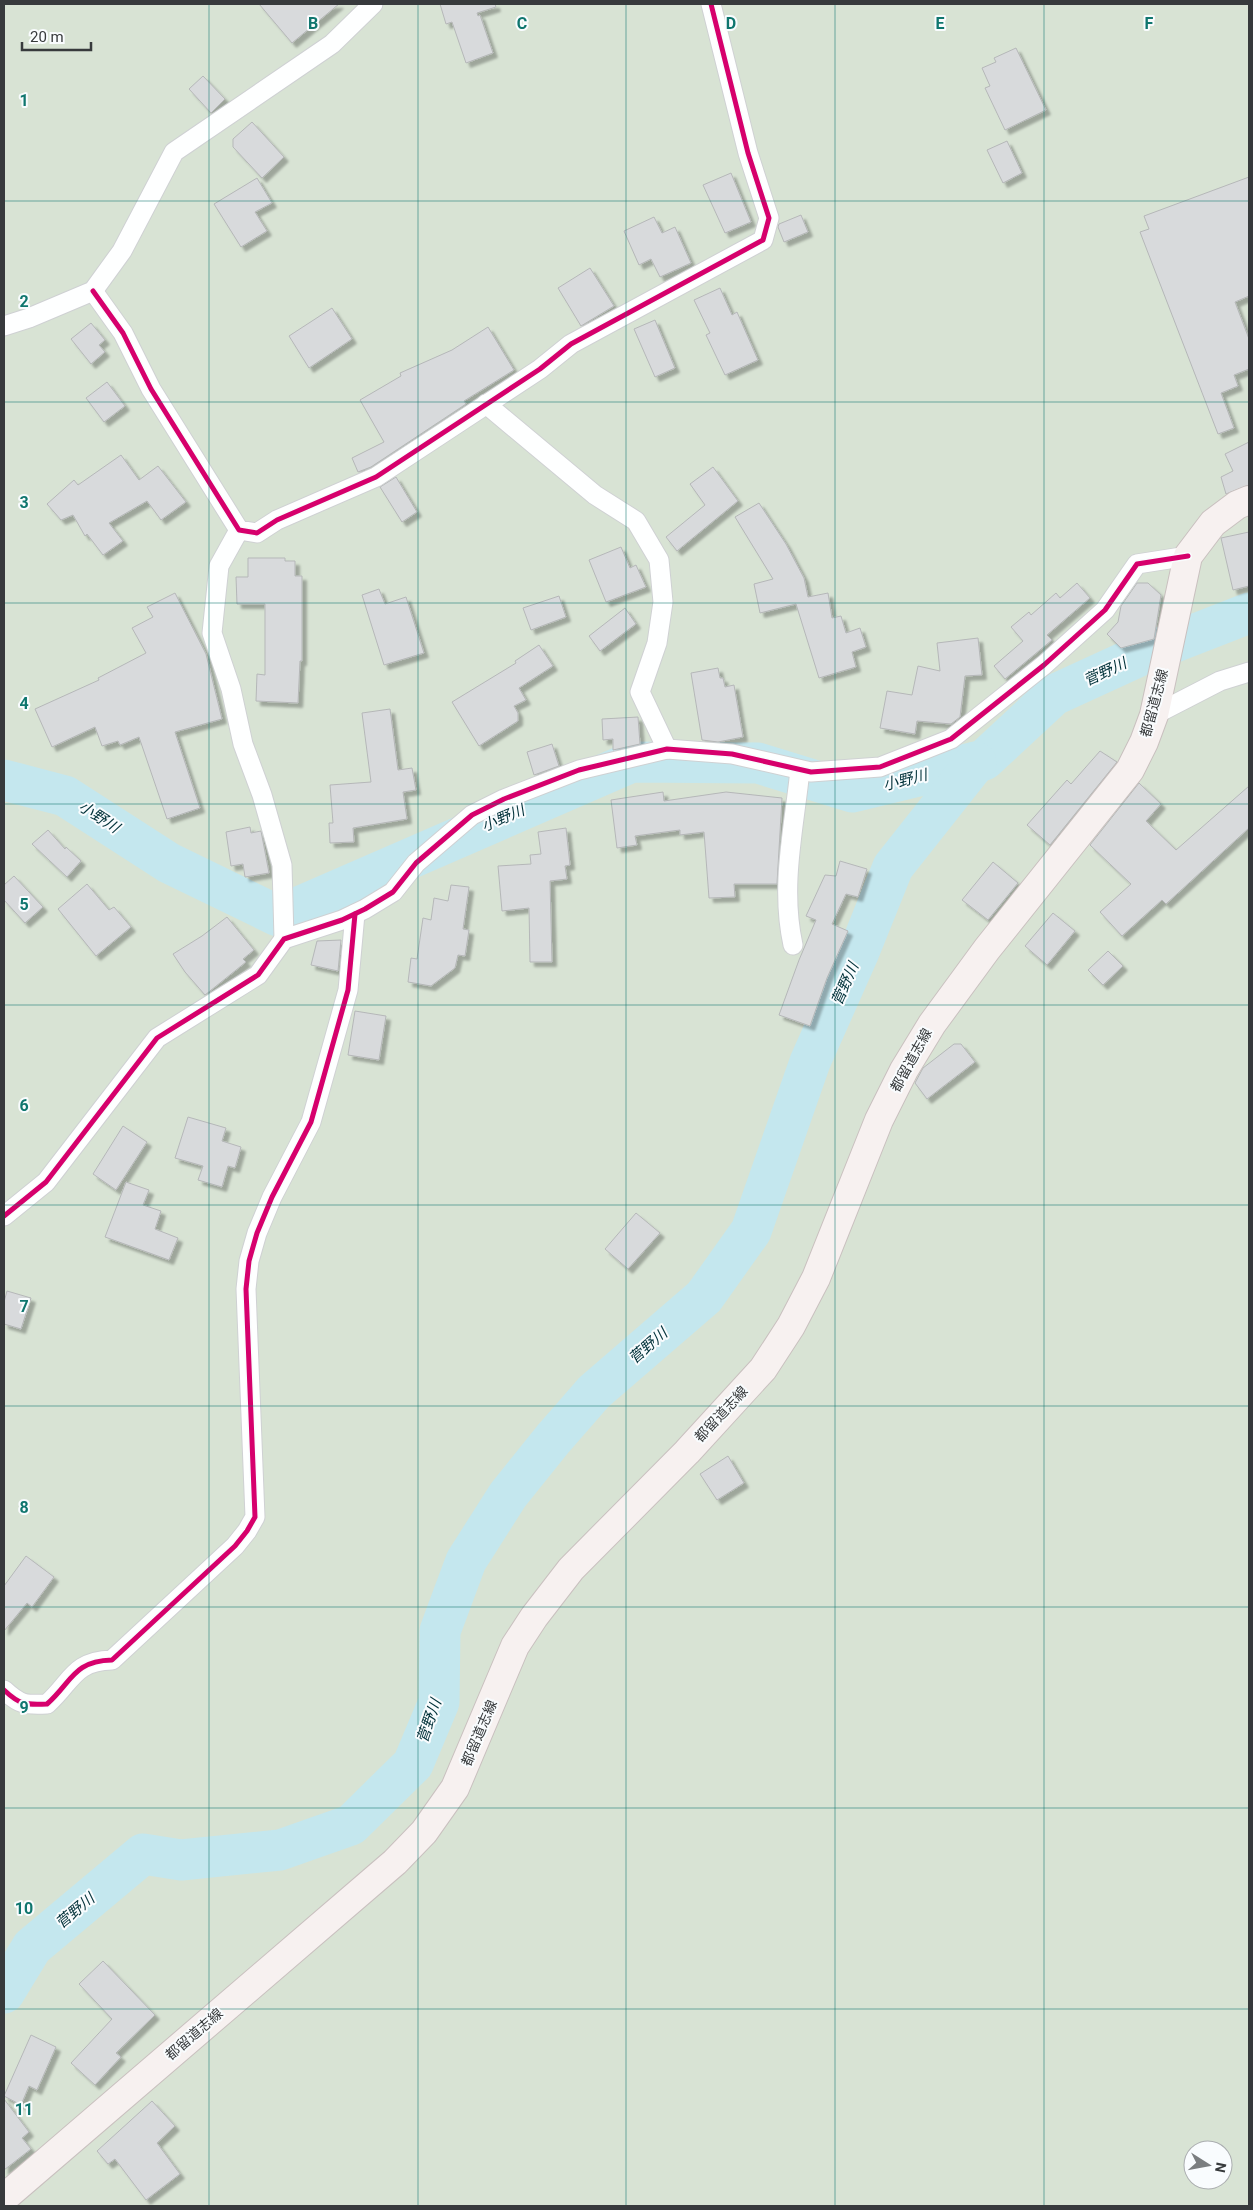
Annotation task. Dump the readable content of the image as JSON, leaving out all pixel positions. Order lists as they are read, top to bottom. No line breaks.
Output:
{"streets":{"main road":["都留道志線"]},"water":["菅野川","小野川"],"scale_bar":"20 m","north":"right","grid":{"columns":["B","C","D","E","F"],"rows":["1","2","3","4","5","6","7","8","9","10","11"]}}
